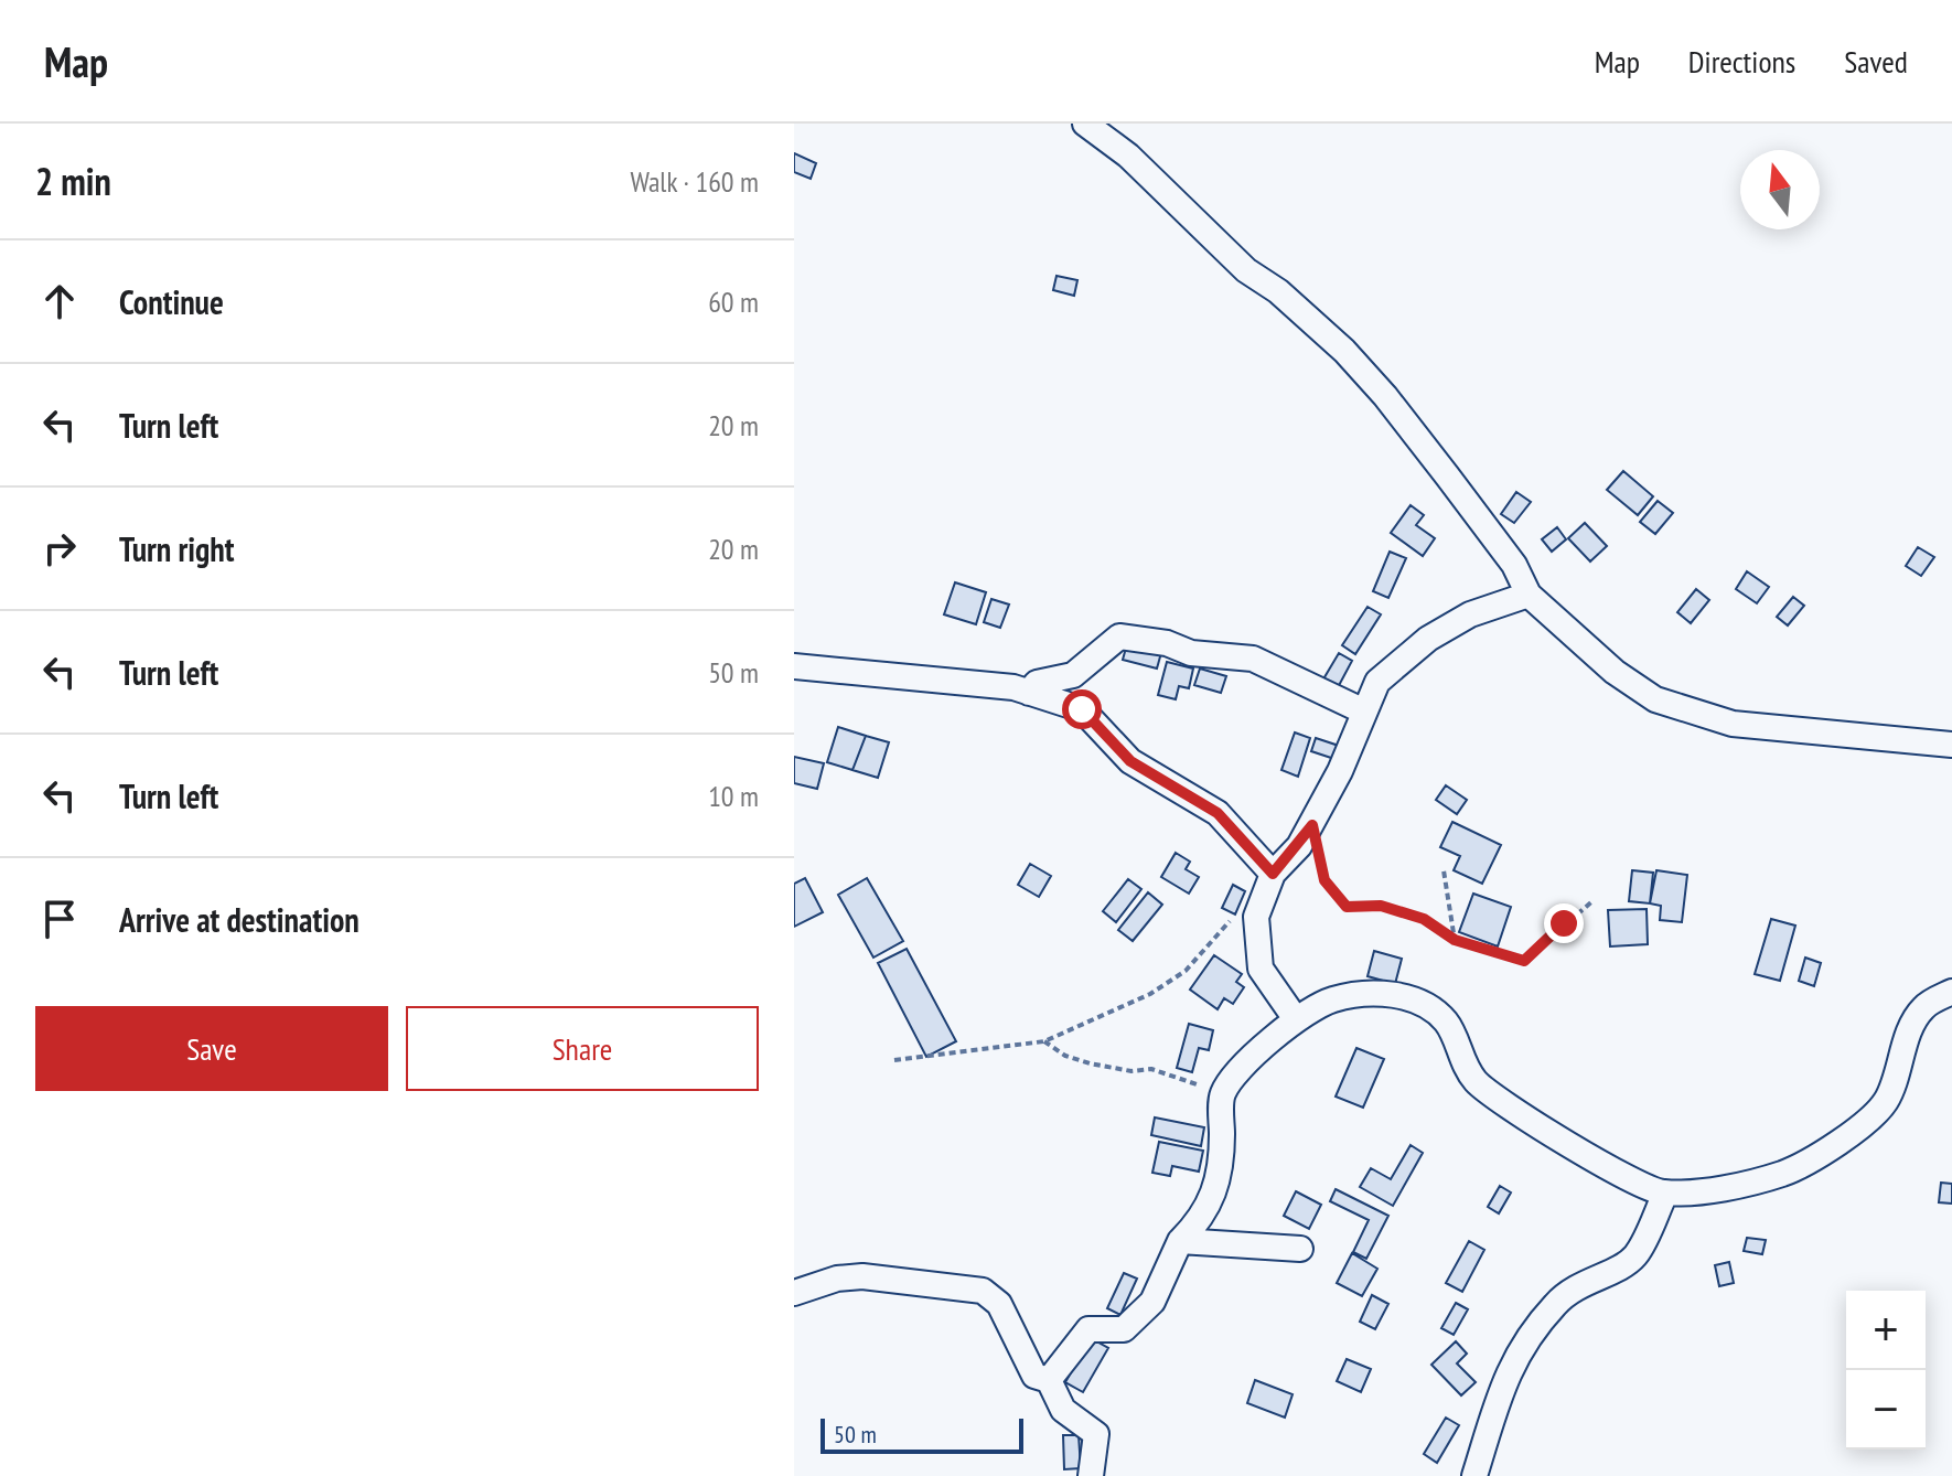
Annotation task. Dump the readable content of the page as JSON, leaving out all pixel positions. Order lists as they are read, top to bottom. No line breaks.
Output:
{"scale_bar":"50 m","north":"top","page":{"header":"Map","nav":["Map","Directions","Saved"],"heading":["2 min","Walk · 160 m"],"list":[["Continue","60 m"],["Turn left","20 m"],["Turn right","20 m"],["Turn left","50 m"],["Turn left","10 m"],"Arrive at destination"],"buttons":["Save","Share"],"map_buttons":["+","−"],"scale":"50 m"}}
